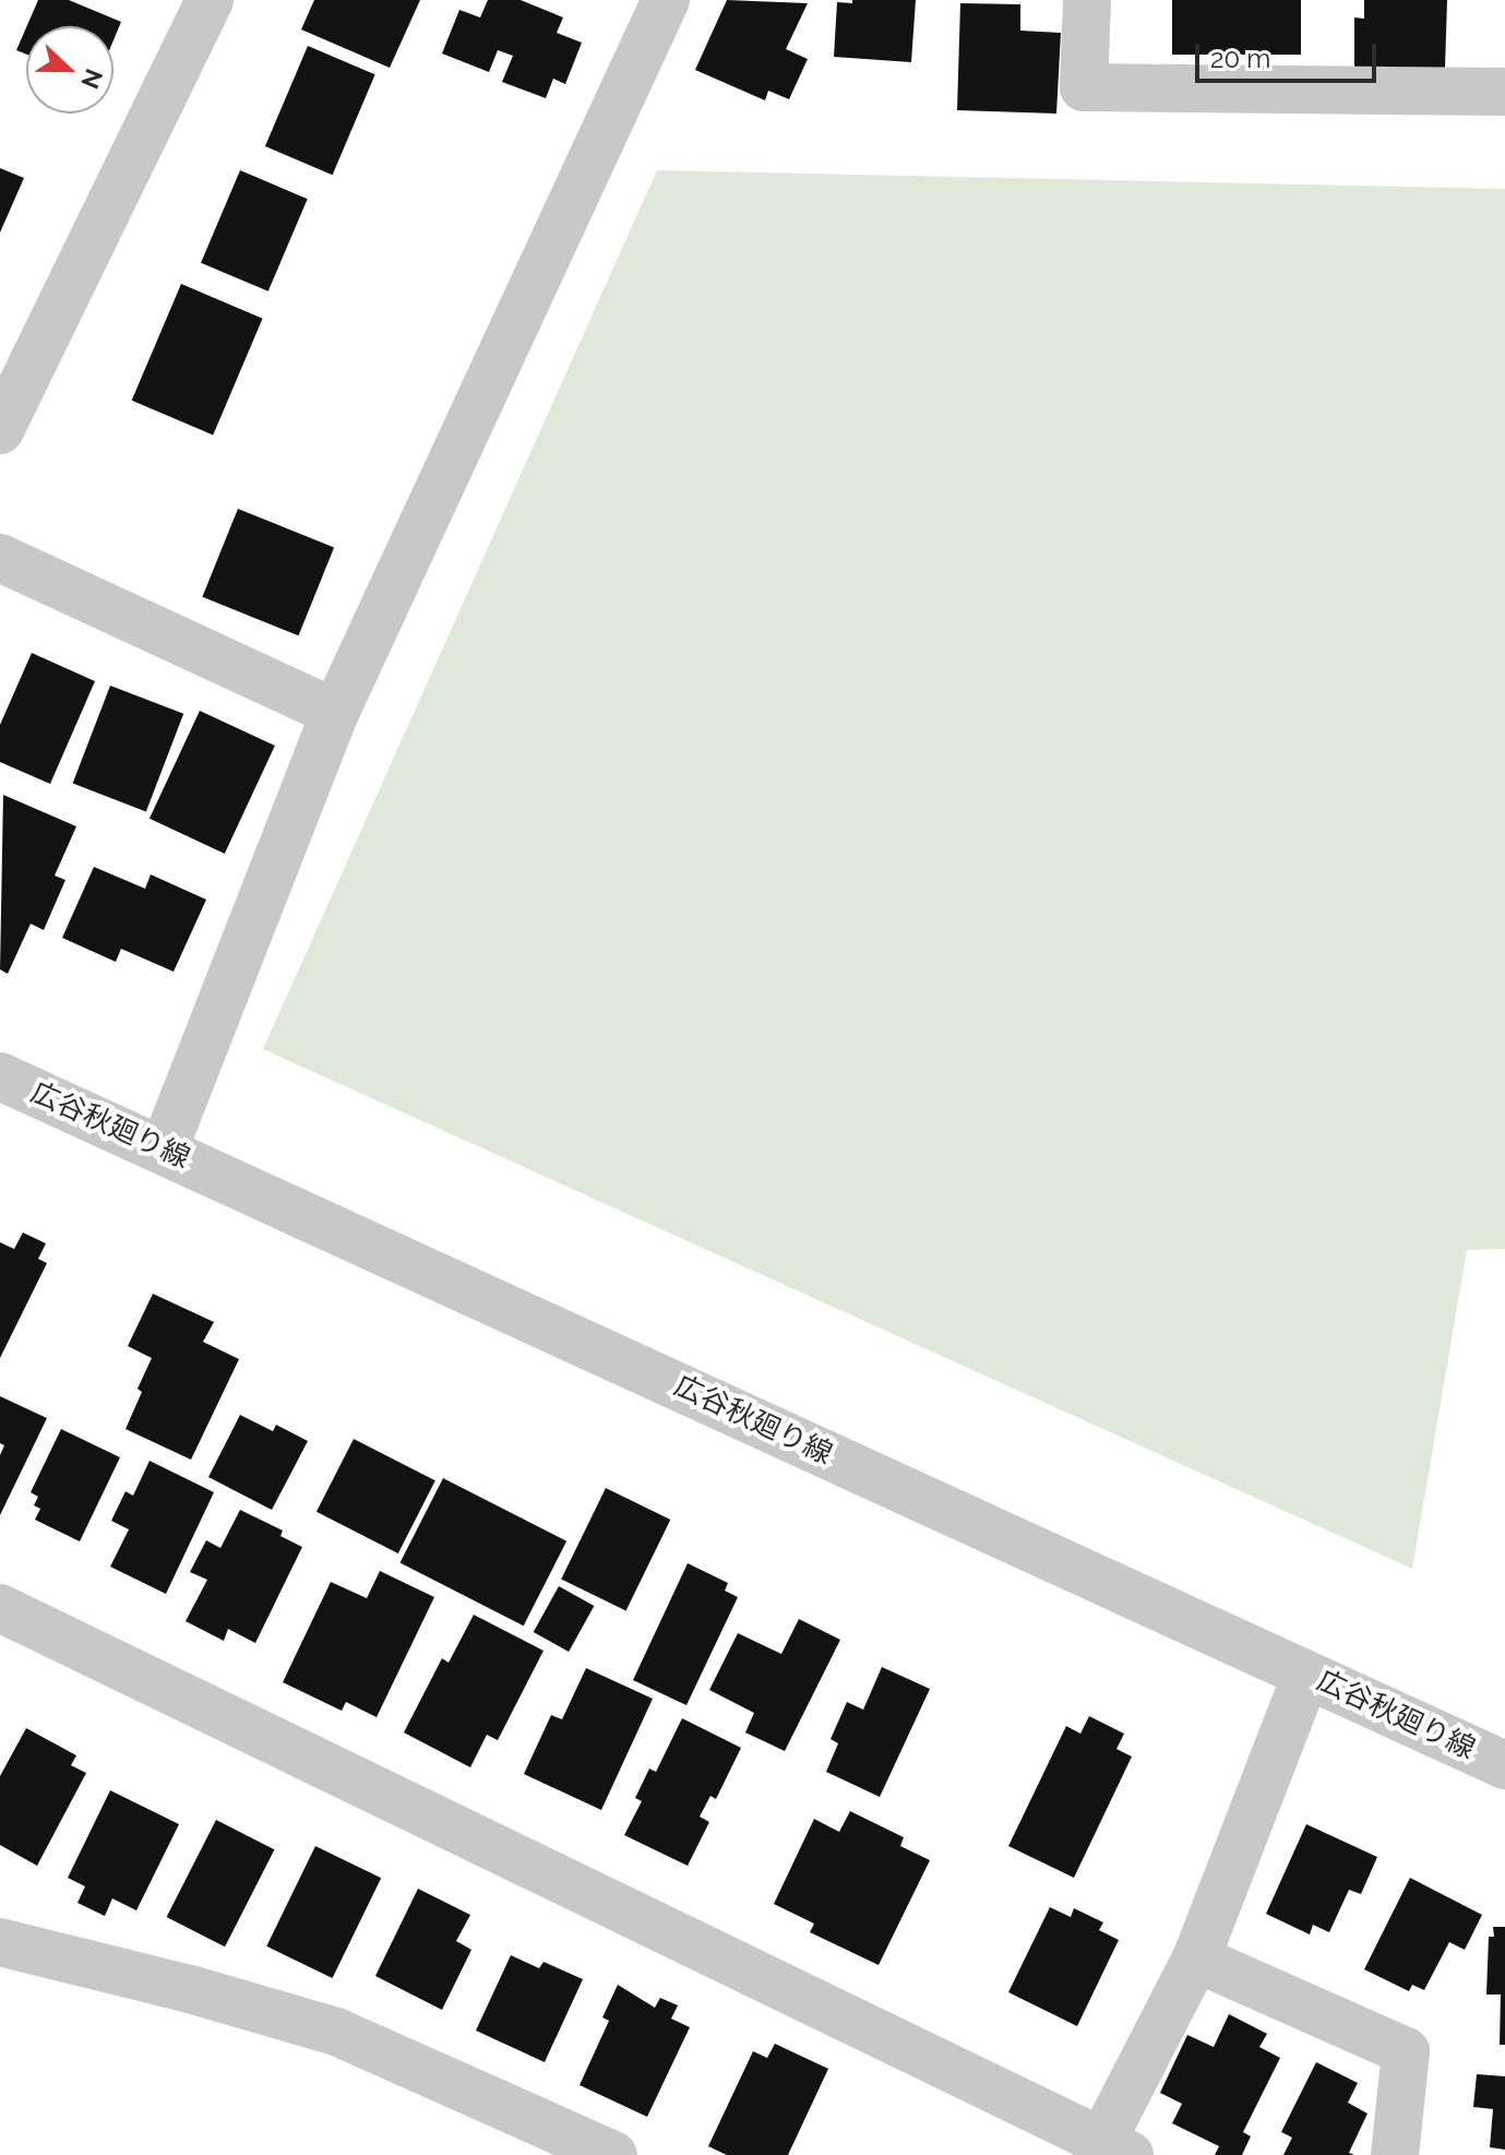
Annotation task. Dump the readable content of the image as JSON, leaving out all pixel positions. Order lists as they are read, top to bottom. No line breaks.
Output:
{"streets":{"street":["広谷秋廻り線"]},"scale_bar":"20 m","north":"right"}
